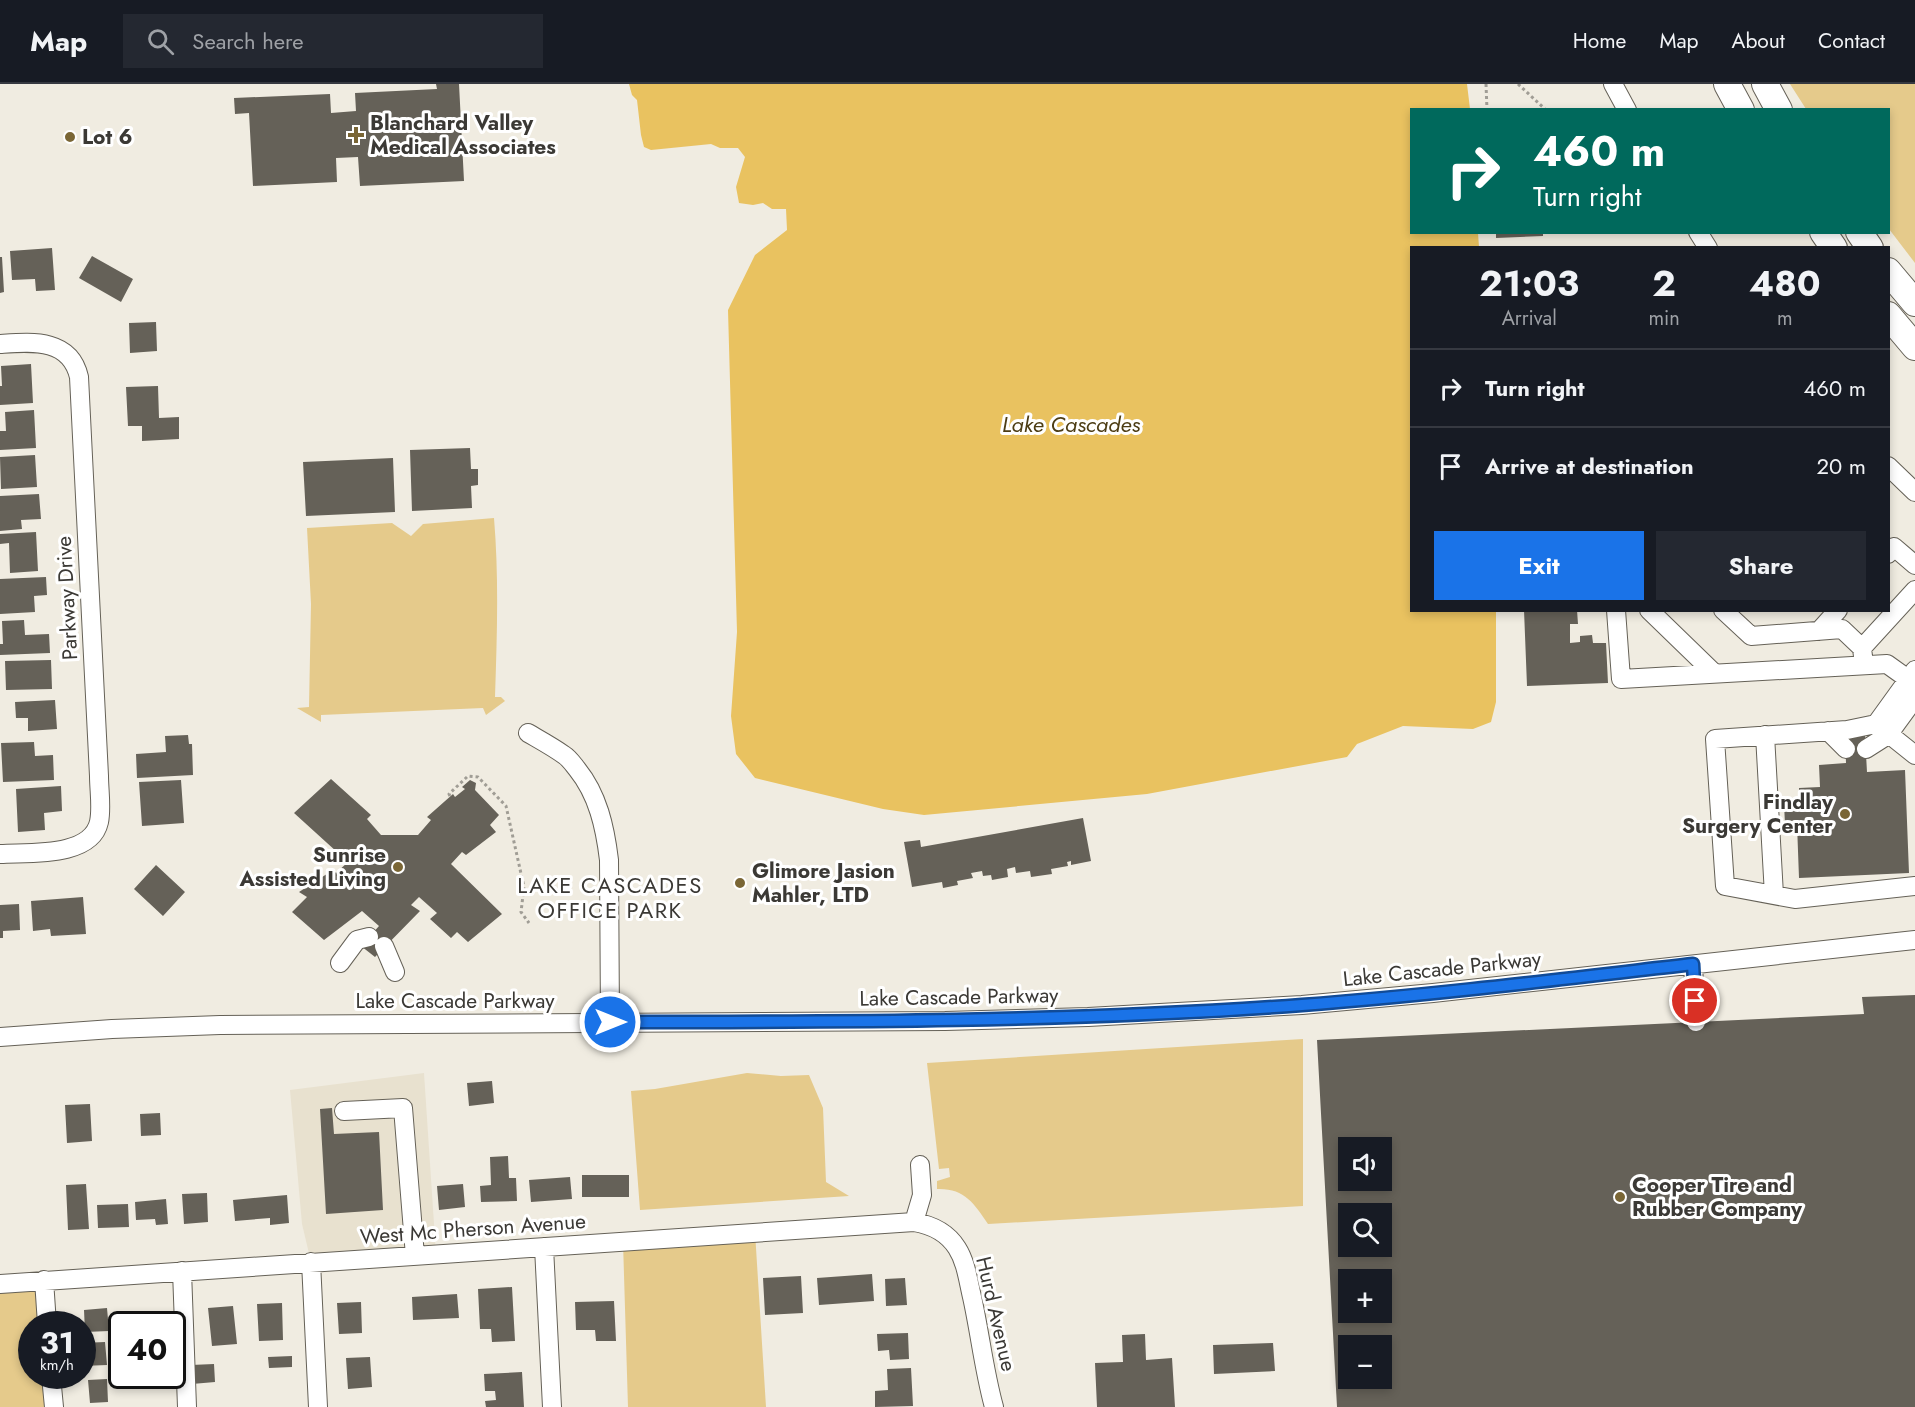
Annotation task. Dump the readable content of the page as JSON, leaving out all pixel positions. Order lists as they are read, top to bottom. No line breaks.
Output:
{"streets":{"street":["Parkway Drive","Lake Cascade Parkway","West Mc Pherson Avenue","Hurd Avenue"]},"crossings":[["West Mc Pherson Avenue","Hurd Avenue"]],"districts":["LAKE CASCADES OFFICE PARK"],"water":["Lake Cascades"],"places":{"health":["Blanchard Valley Medical Associates"],"other":["Lot 6","Findlay Surgery Center","Sunrise Assisted Living","Glimore Jasion Mahler, LTD","Cooper Tire and Rubber Company"]},"page":{"header":"Map","search":"Search here","nav":["Home","Map","About","Contact"],"turn":["460 m","Turn right"],"eta":["21:03","Arrival","2","min","480","m"],"list":[{"name":"Turn right","value":"460 m"},{"name":"Arrive at destination","value":"20 m"}],"buttons":["Exit","Share"],"map_buttons":["+","−"],"speed":"31 km/h","limit":"40"}}
